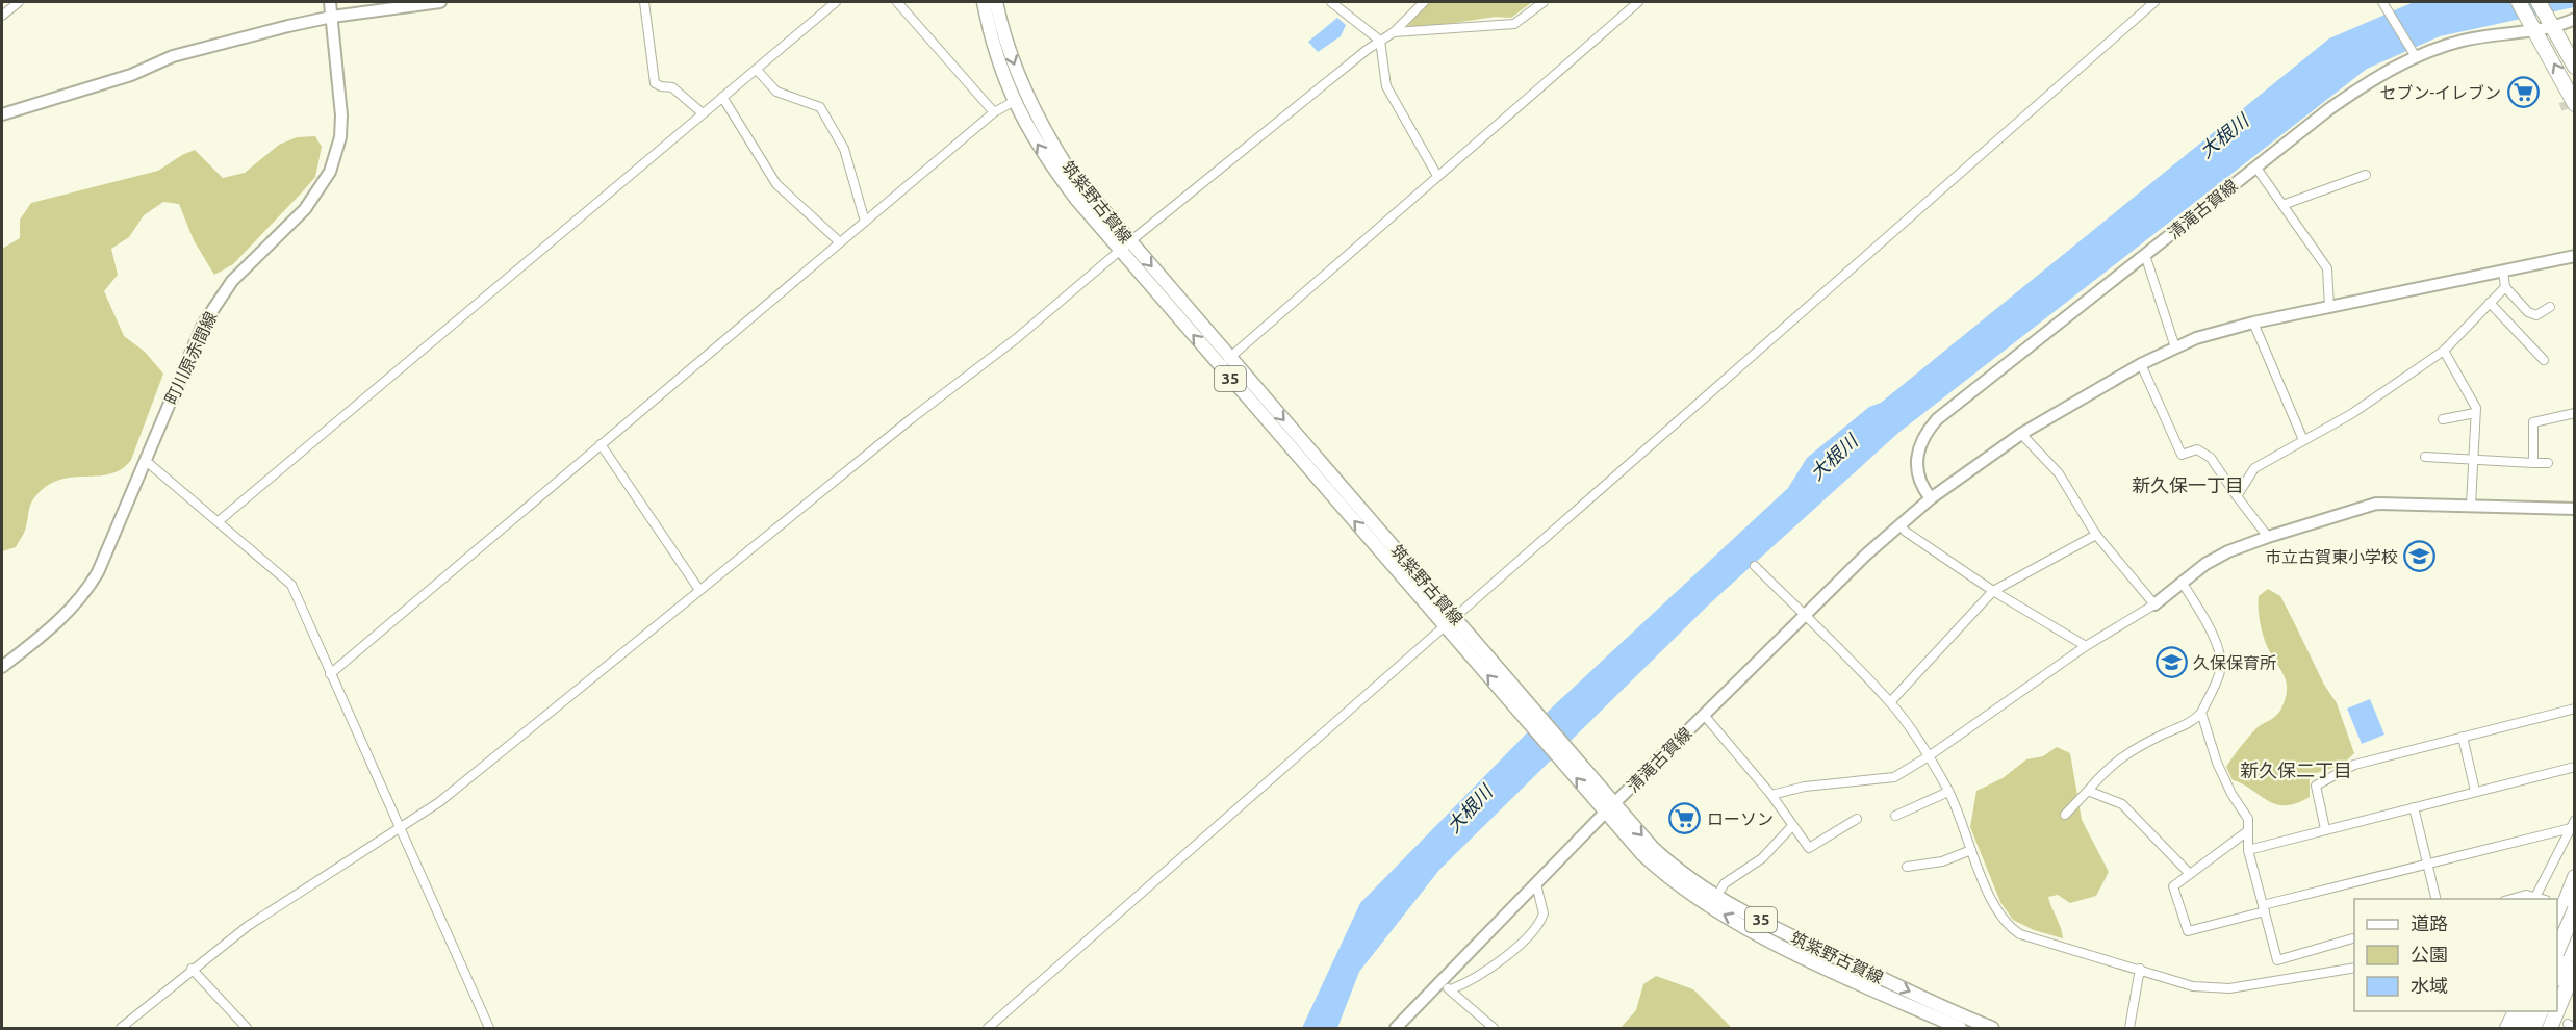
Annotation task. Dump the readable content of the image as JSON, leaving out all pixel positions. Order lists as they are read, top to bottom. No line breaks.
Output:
{"streets":{"main road":["筑紫野古賀線","清滝古賀線","町川原赤間線","35"]},"crossings":[["筑紫野古賀線","清滝古賀線"]],"districts":["新久保一丁目","新久保二丁目"],"water":["大根川"],"places":{"supermarket":["セブン-イレブン","ローソン"],"school or university":["市立古賀東小学校","久保保育所"]},"legend":["道路","公園","水域"]}
